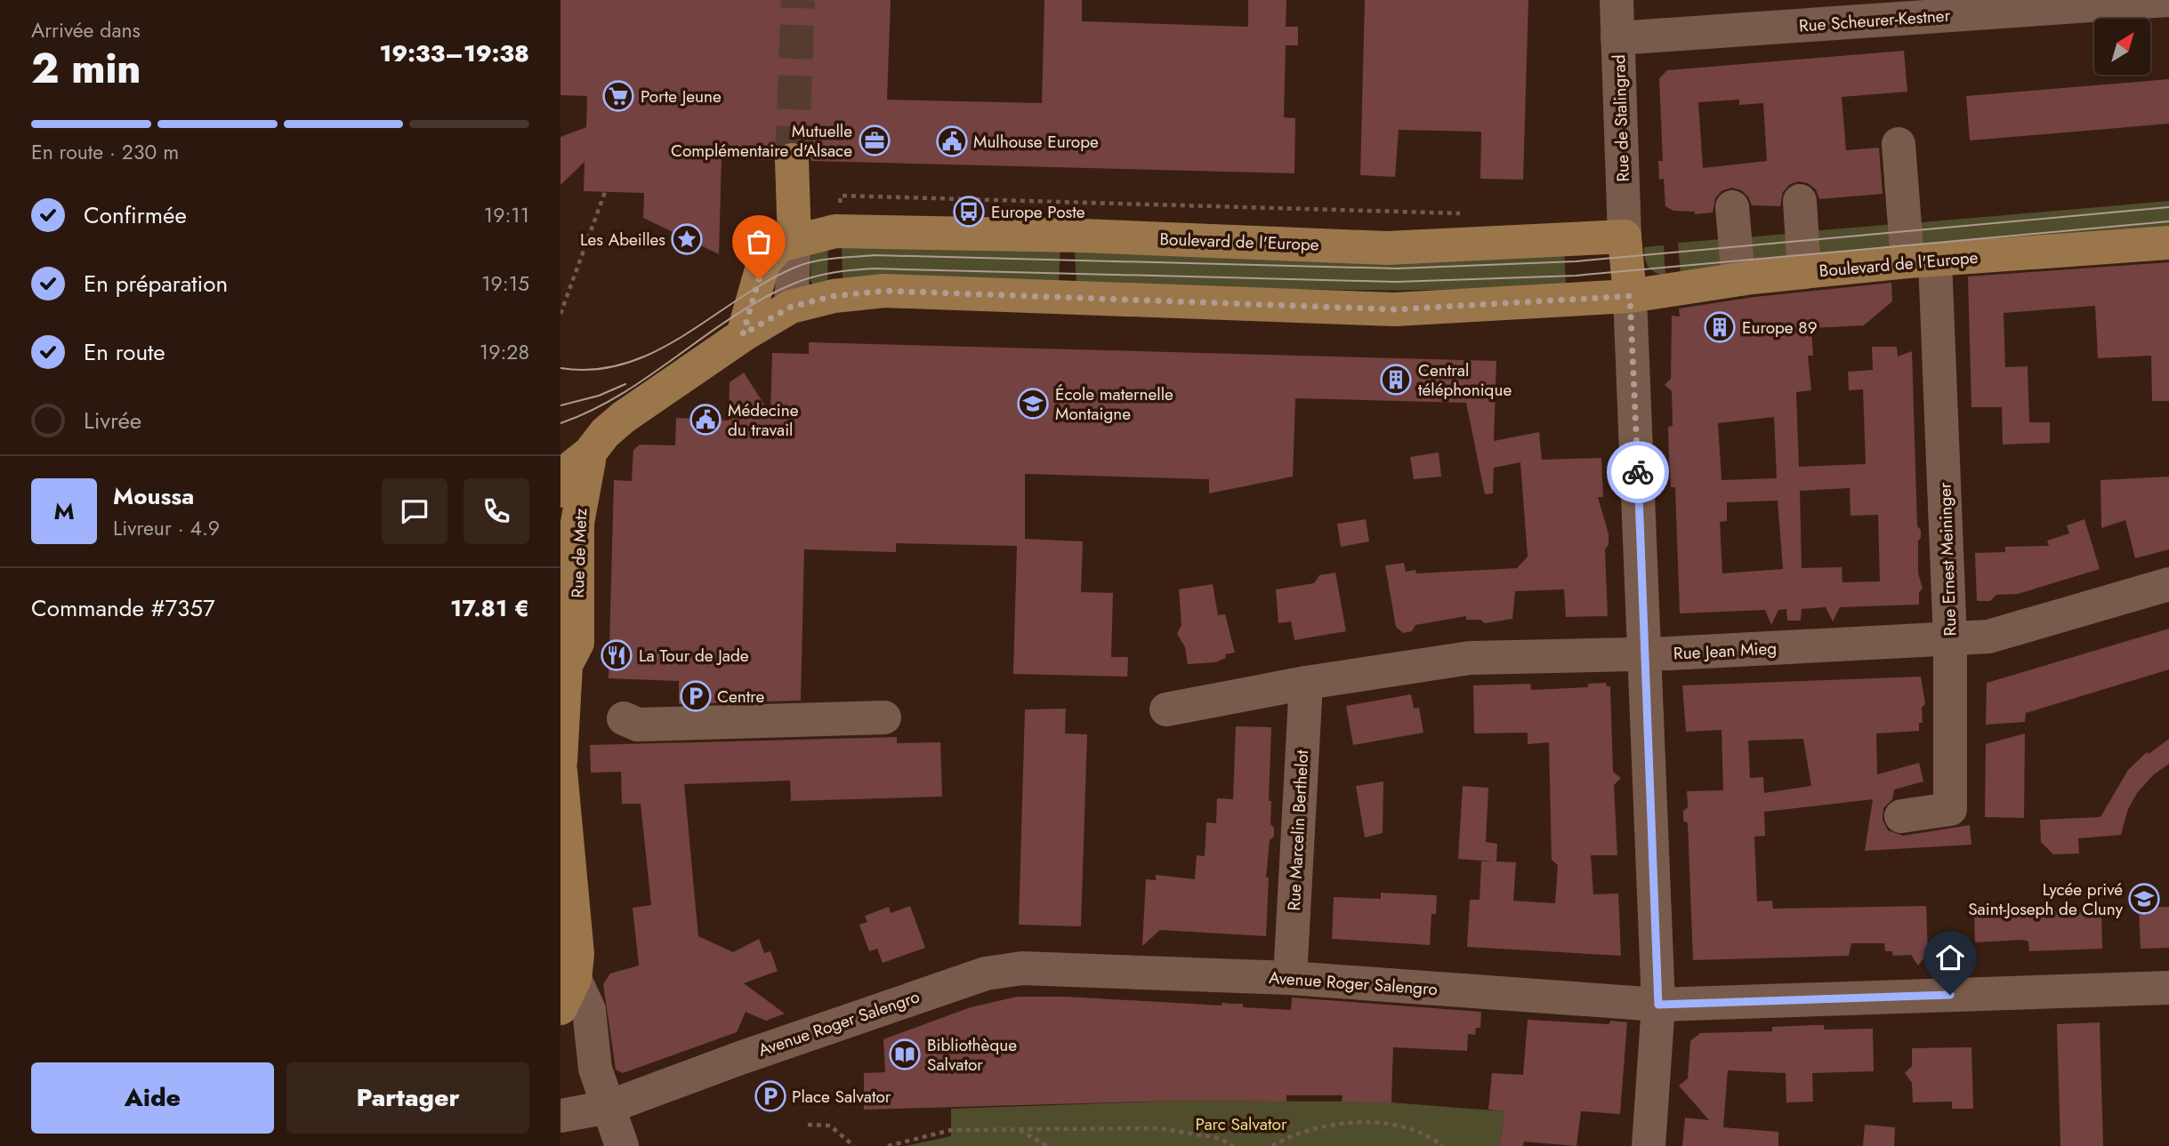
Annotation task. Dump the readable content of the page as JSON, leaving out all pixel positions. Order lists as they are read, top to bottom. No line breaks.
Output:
{"streets":{"main road":["Boulevard de l'Europe","Rue de Metz"],"street":["Rue Scheurer-Kestner","Rue de Stalingrad","Rue Ernest Meininger","Rue Jean Mieg","Rue Marcelin Berthelot","Avenue Roger Salengro"]},"crossings":[["Rue Scheurer-Kestner","Rue de Stalingrad"],["Rue de Stalingrad","Boulevard de l'Europe"],["Boulevard de l'Europe","Rue de Metz"],["Boulevard de l'Europe","Rue Ernest Meininger"],["Rue Ernest Meininger","Rue Jean Mieg"],["Rue Jean Mieg","Rue Marcelin Berthelot"],["Rue Marcelin Berthelot","Avenue Roger Salengro"]],"parks":["Parc Salvator"],"places":{"supermarket":["Porte Jeune"],"office":["Mutuelle Complémentaire d'Alsace"],"public building":["Mulhouse Europe","Médecine du travail"],"bus stop":["Europe Poste"],"place":["Les Abeilles"],"building":["Europe 89","Central téléphonique"],"school or university":["École maternelle Montaigne","Lycée privé Saint-Joseph de Cluny"],"restaurant":["La Tour de Jade"],"parking":["Centre","Place Salvator"],"library":["Bibliothèque Salvator"]},"north":"top right","page":{"heading":["2 min","Arrivée dans","19:33–19:38"],"panel":["Moussa","Livreur · 4.9","Commande #7357","17.81 €"],"bar":"En route · 230 m","list":[["Confirmée","19:11"],["En préparation","19:15"],["En route","19:28"],"Livrée"],"round":"M","buttons":["Aide","Partager"]}}
